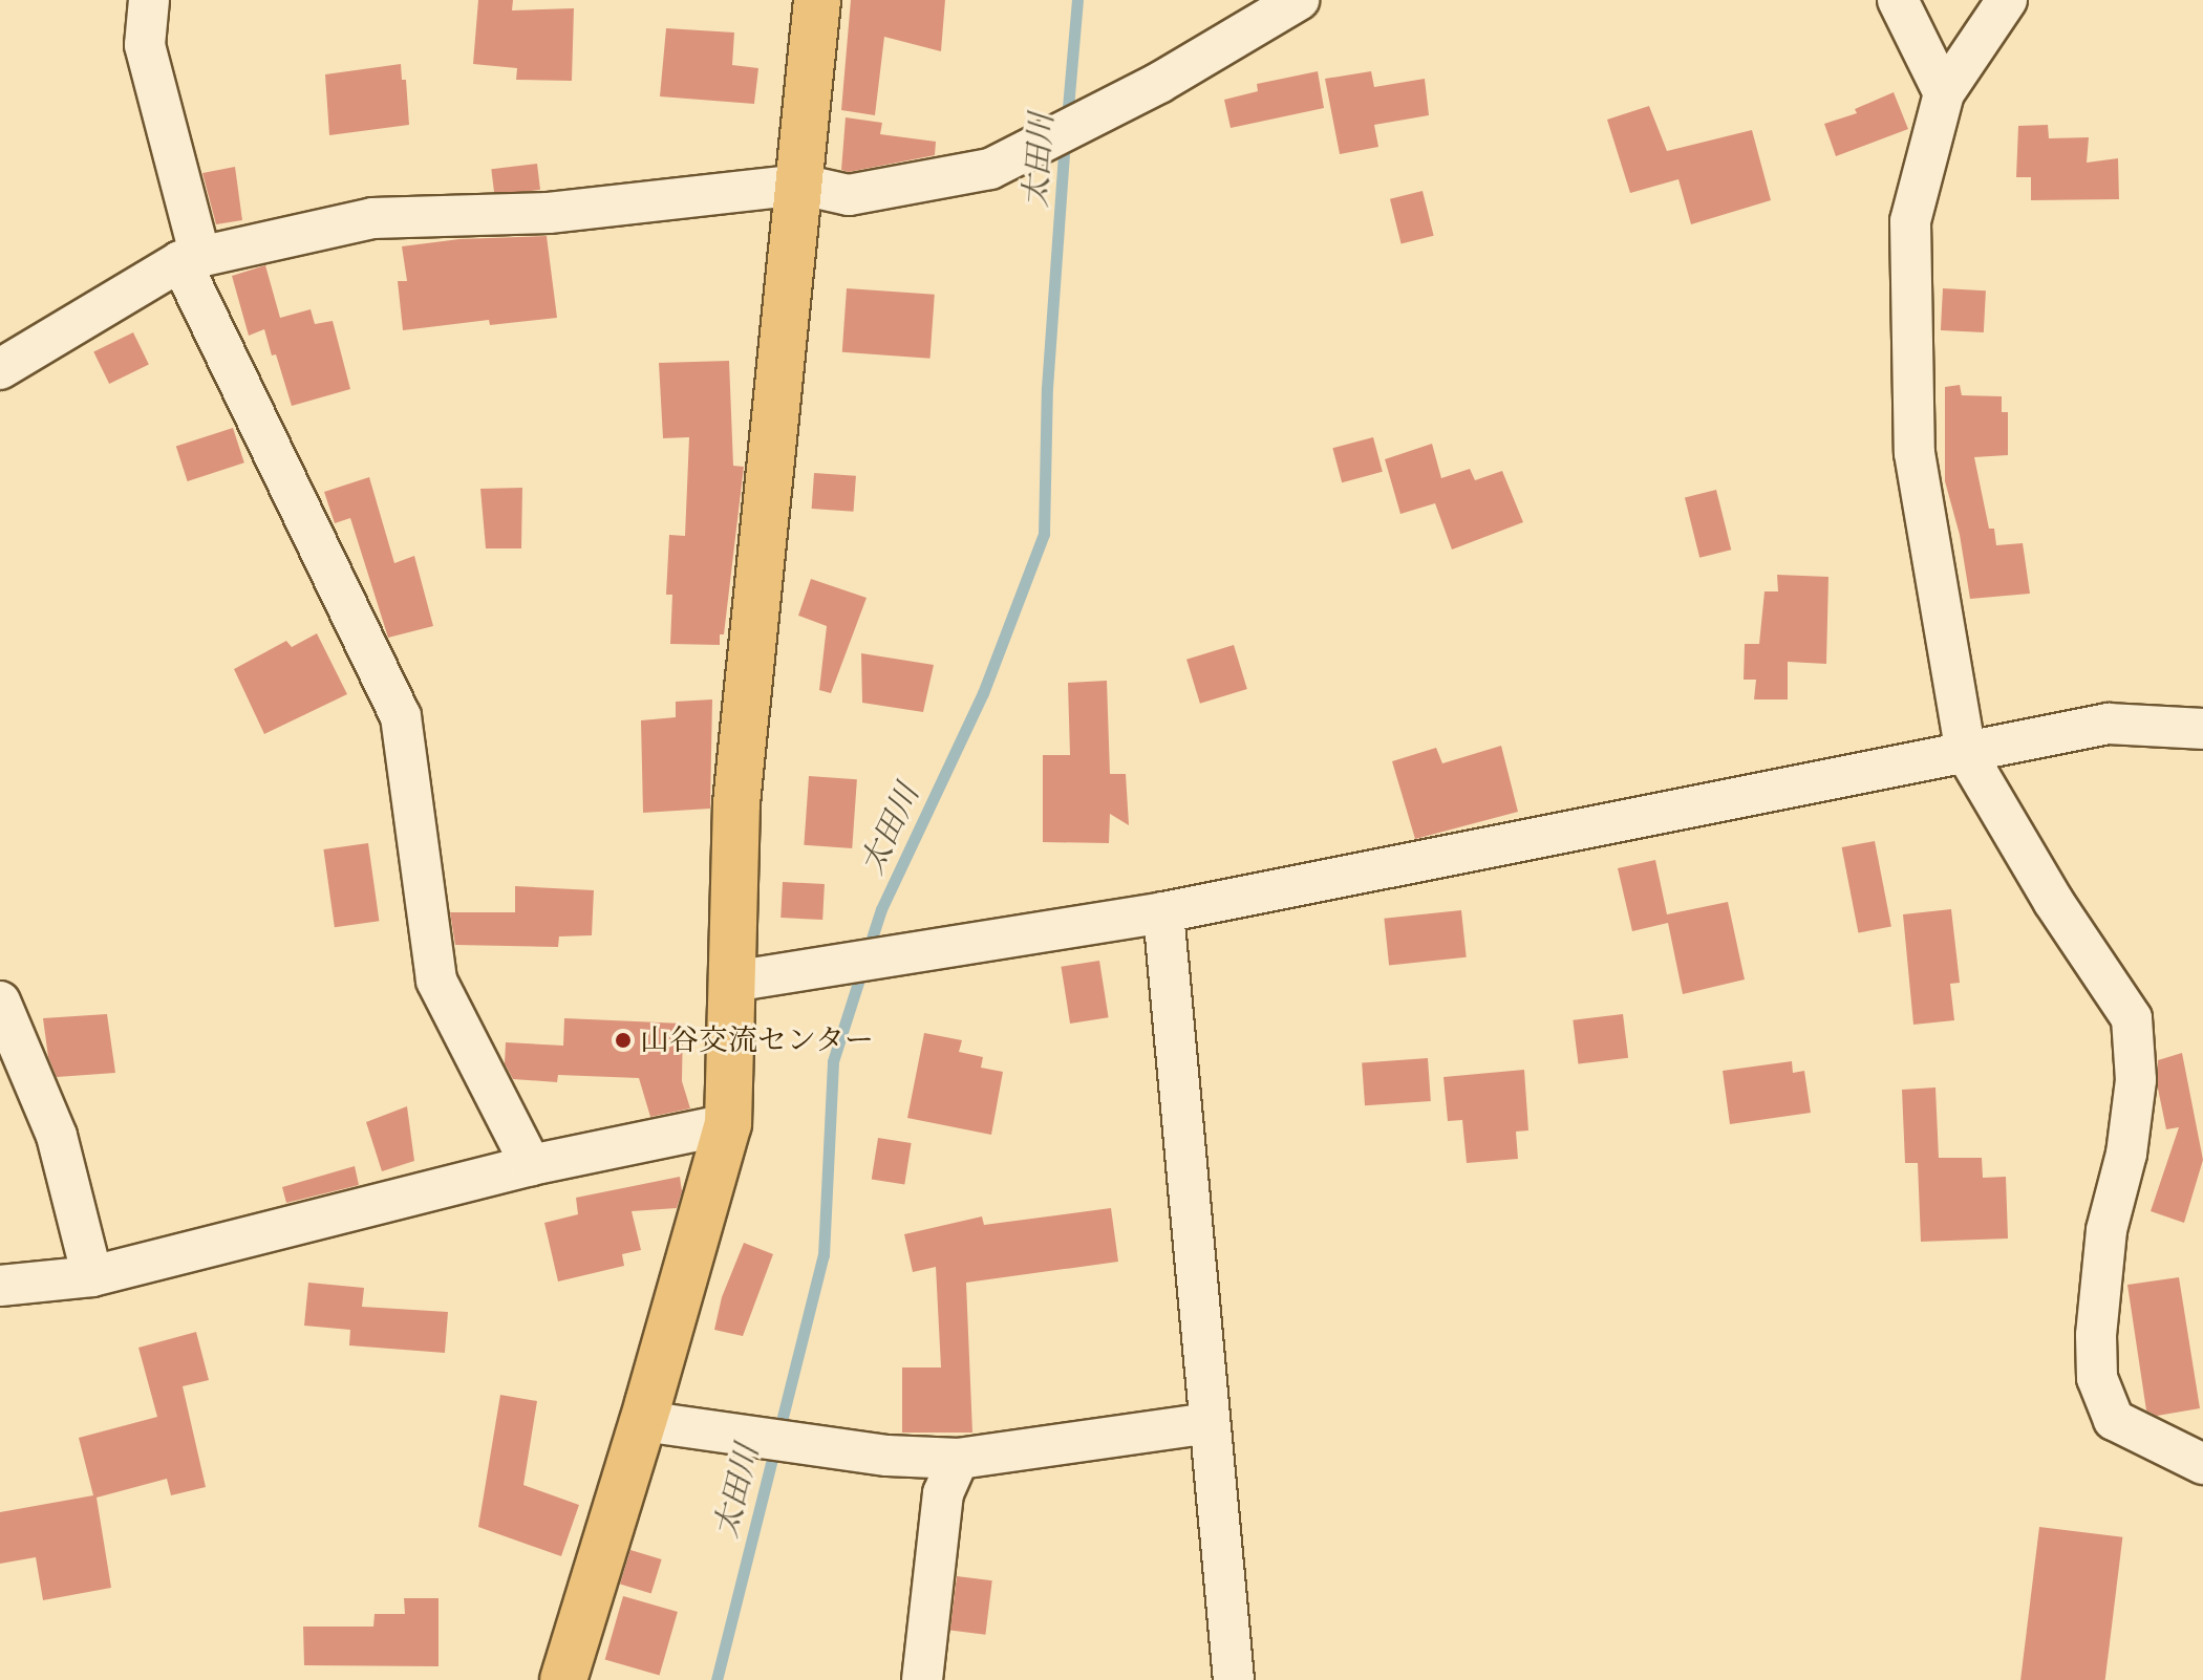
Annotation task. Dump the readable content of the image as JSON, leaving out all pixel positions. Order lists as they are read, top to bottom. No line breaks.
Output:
{"water":["太田川"],"places":["山谷交流センター"]}
